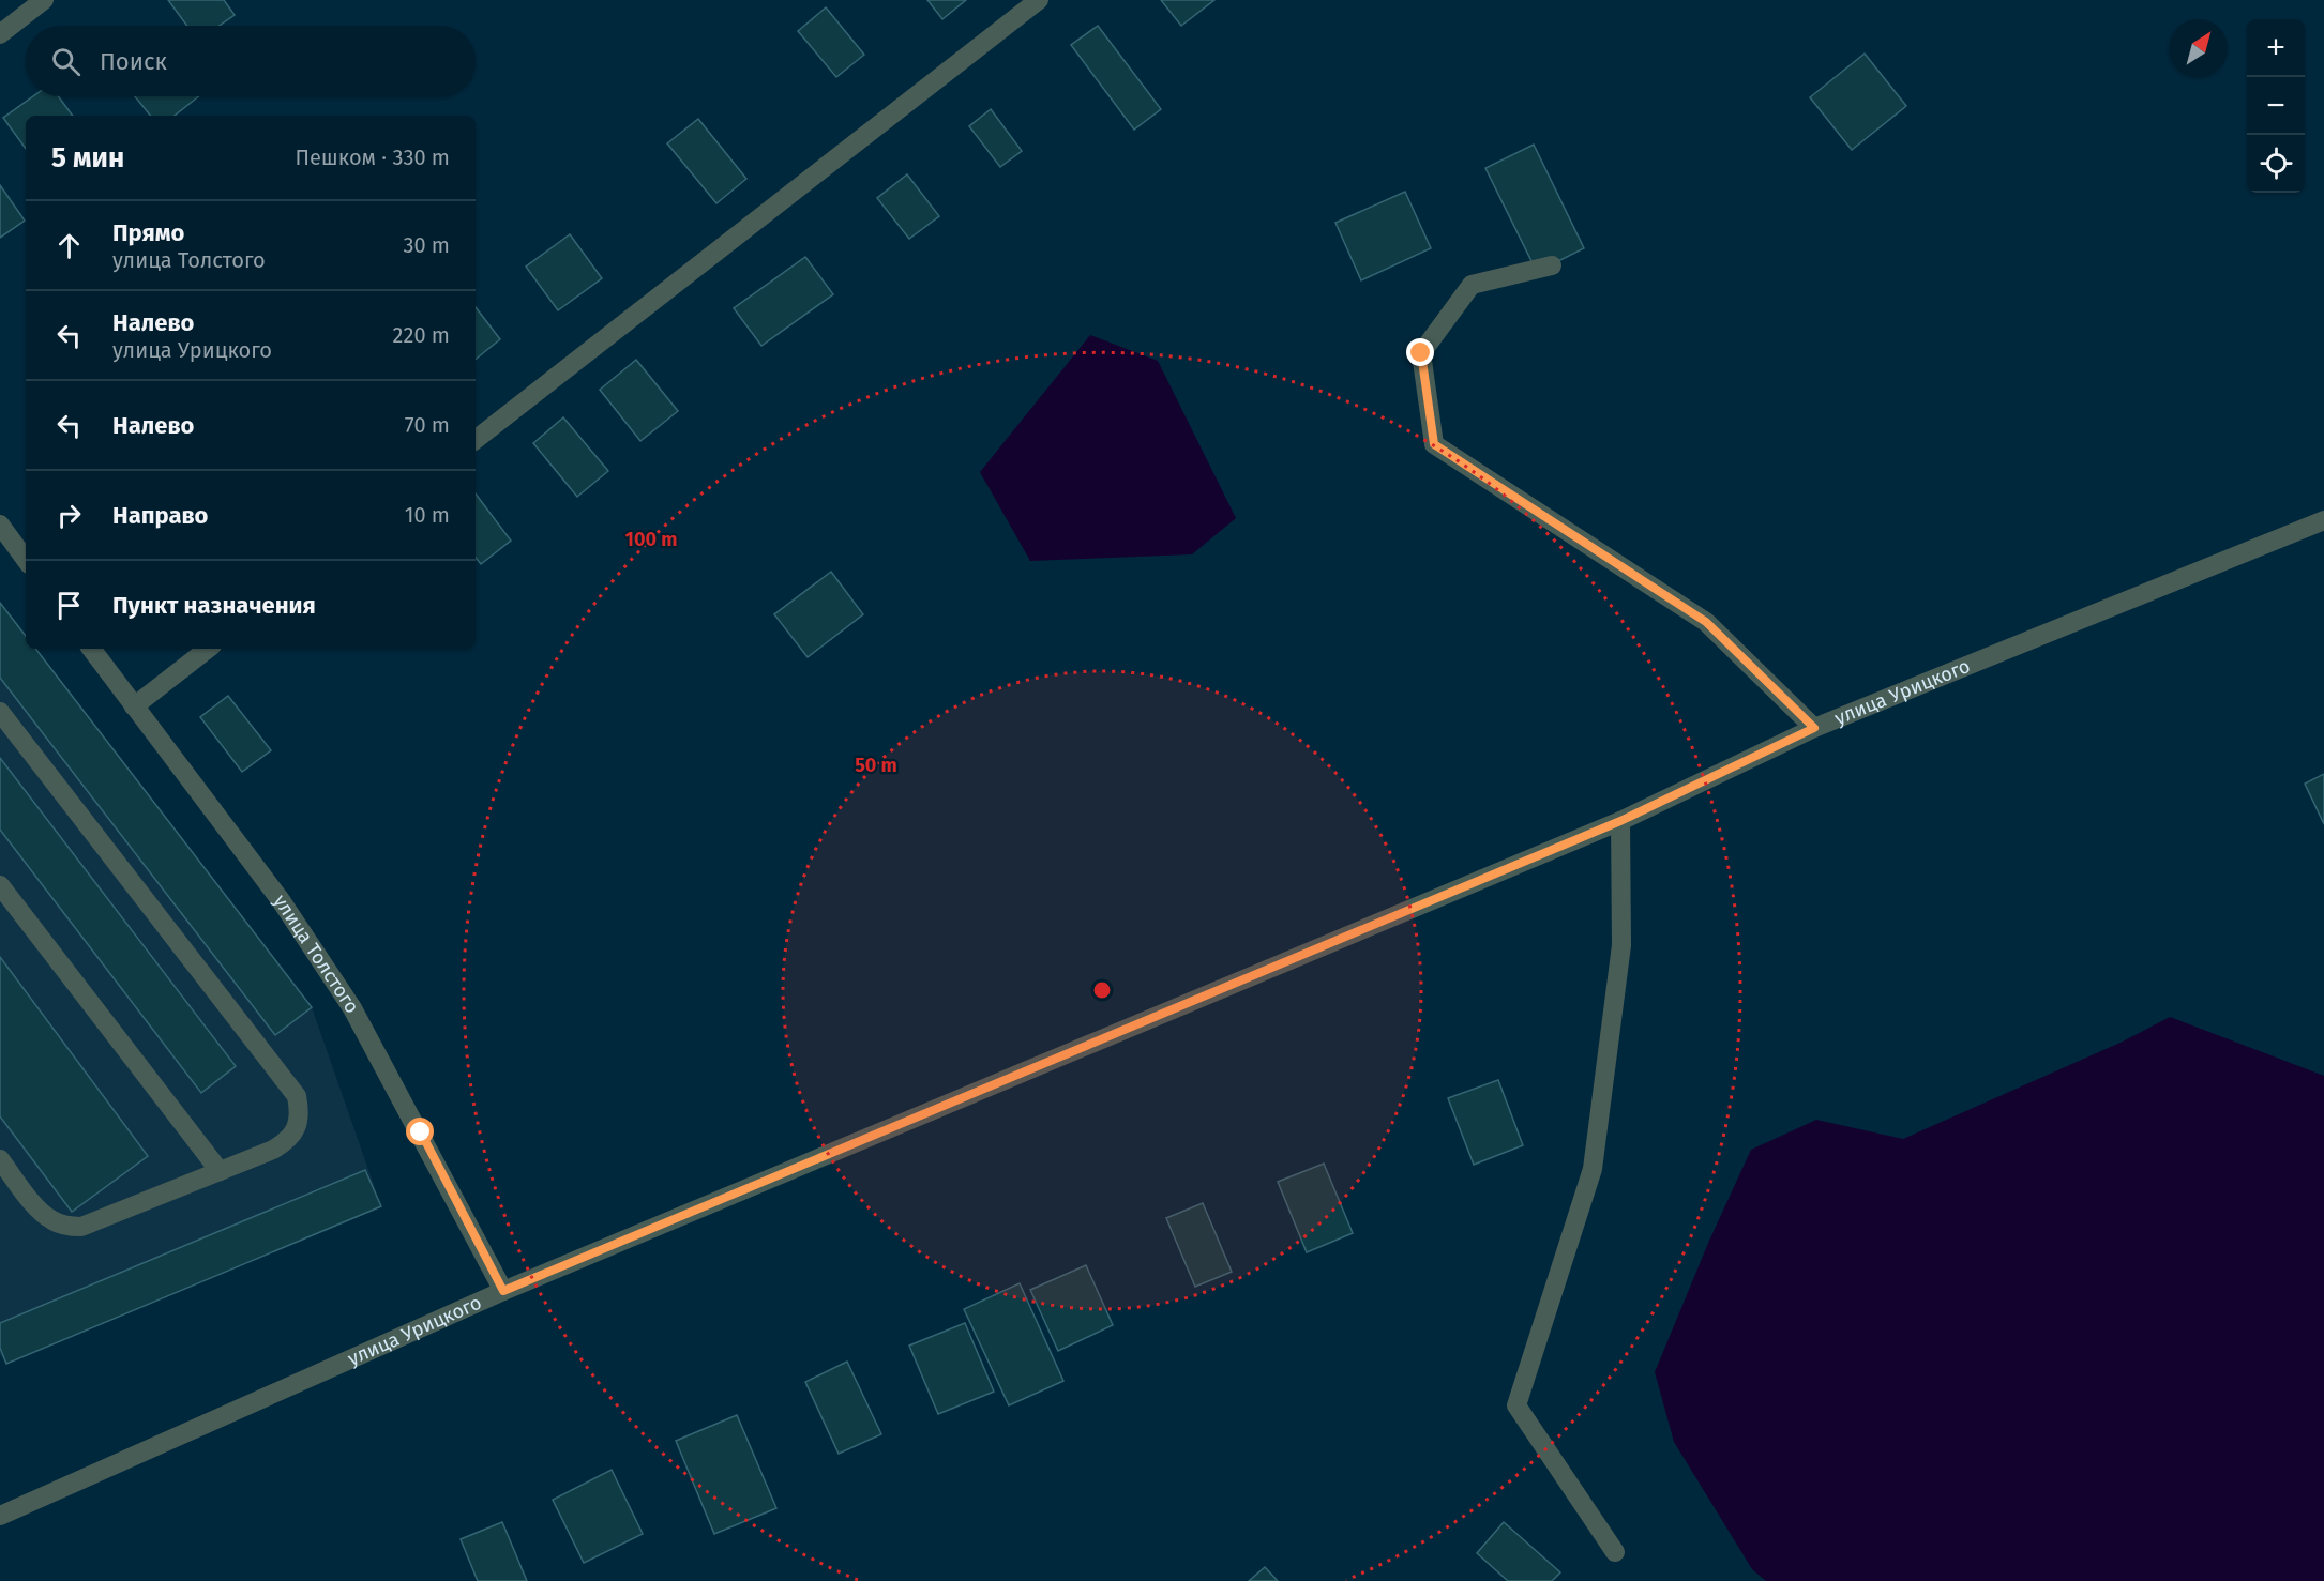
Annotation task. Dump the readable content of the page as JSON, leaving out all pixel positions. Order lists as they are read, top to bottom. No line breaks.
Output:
{"streets":{"street":["улица Урицкого","улица Толстого"]},"crossings":[["улица Урицкого","улица Толстого"]],"north":"top right","page":{"map_buttons":["+","−"],"search":"Поиск","heading":["5 мин","Пешком · 330 m"],"list":[["Прямо","улица Толстого","30 m"],["Налево","улица Урицкого","220 m"],["Налево","70 m"],["Направо","10 m"],"Пункт назначения"]},"rings":["100 m","50 m"]}
